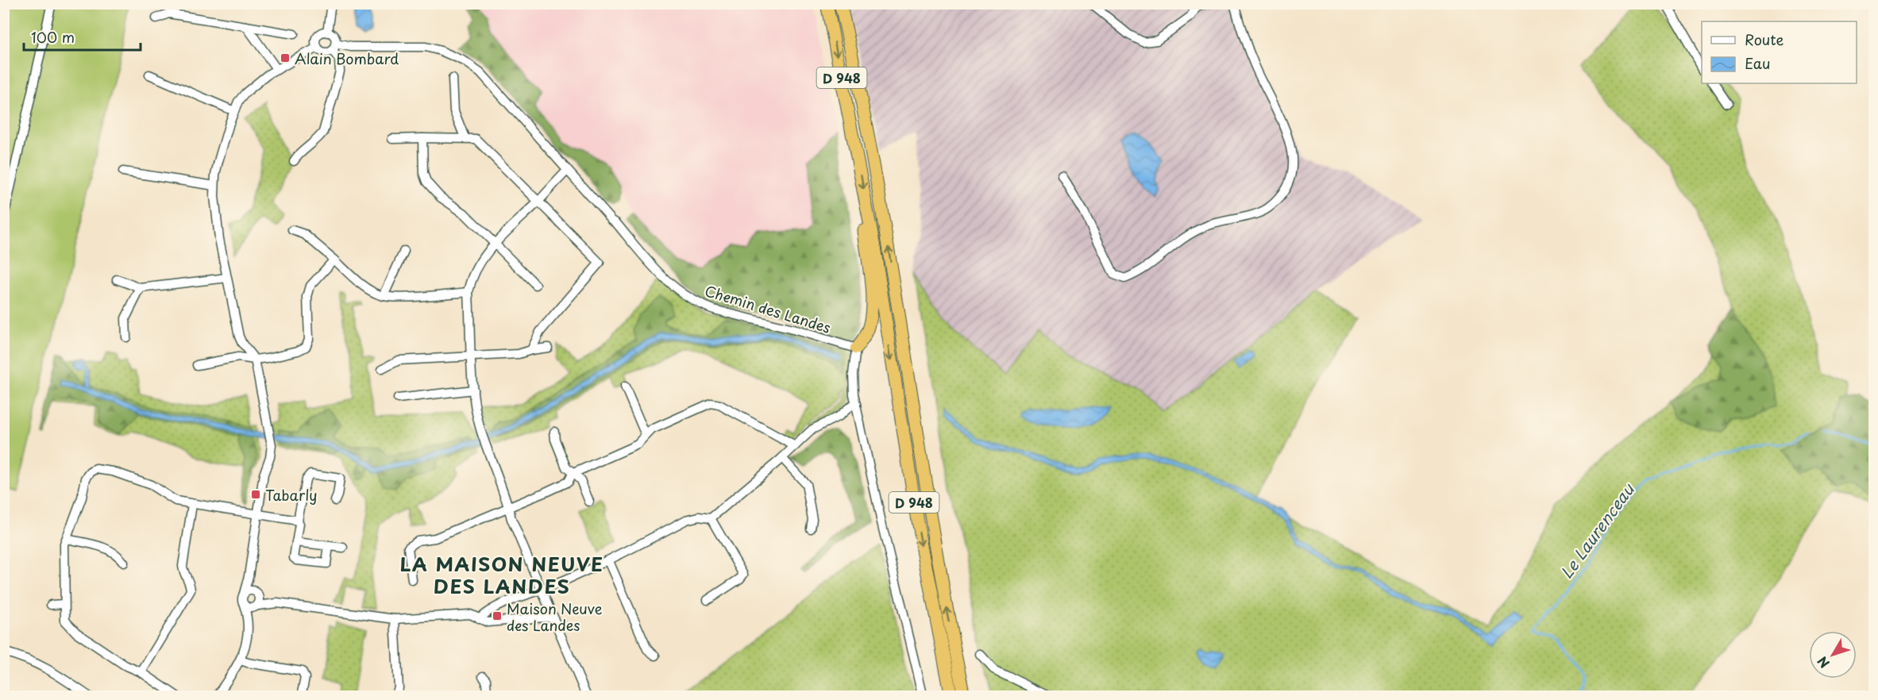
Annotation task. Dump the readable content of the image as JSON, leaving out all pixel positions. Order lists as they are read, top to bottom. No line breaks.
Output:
{"streets":{"highway":["D 948"],"street":["Chemin des Landes"]},"districts":["LA MAISON NEUVE DES LANDES"],"water":["Le Laurenceau"],"places":{"transit":["Alain Bombard","Tabarly","Maison Neuve des Landes"]},"legend":["Route","Eau"],"scale_bar":"100 m","north":"bottom left"}
